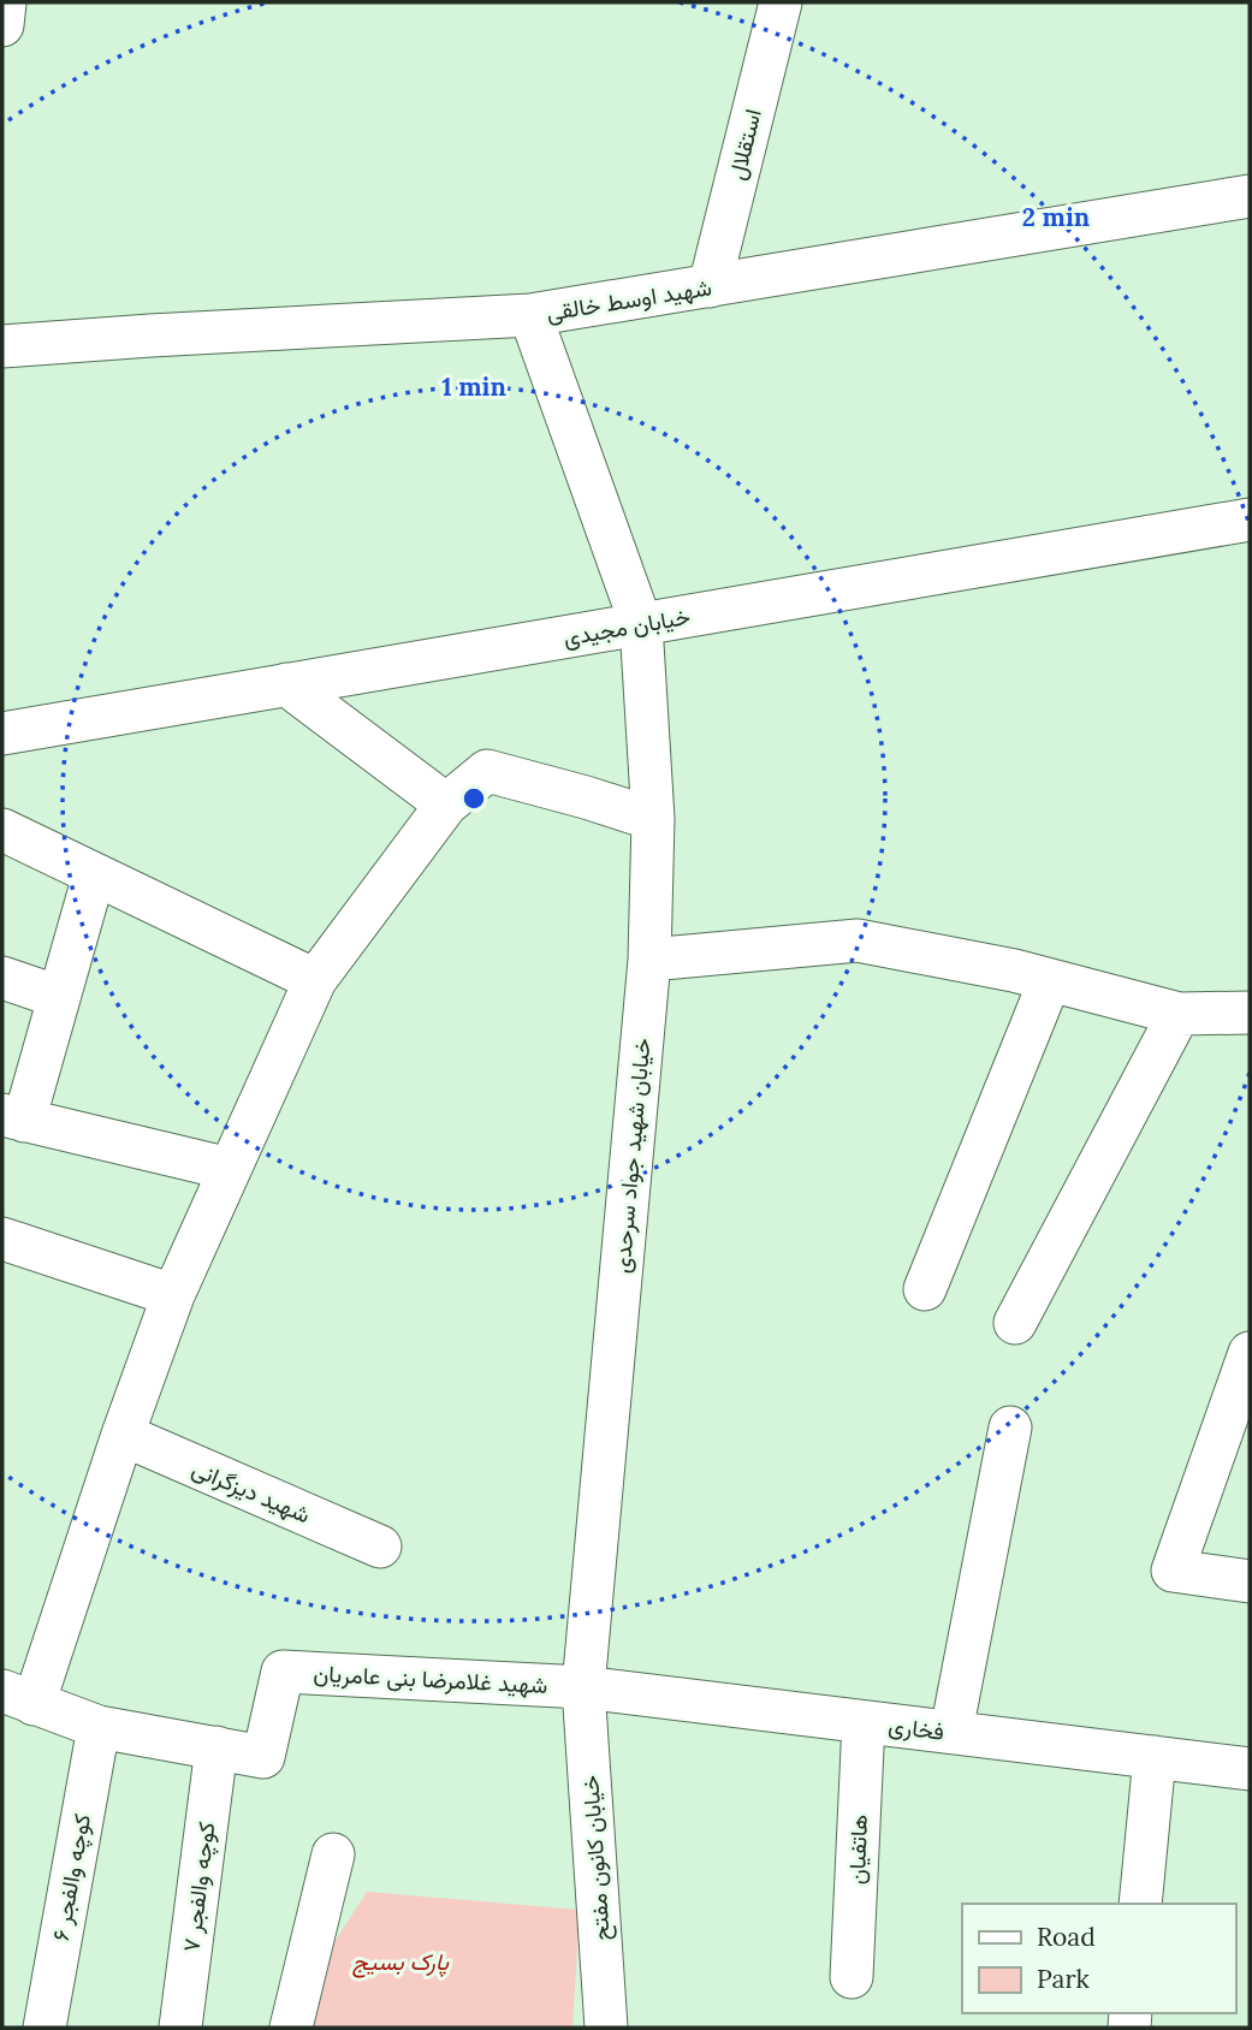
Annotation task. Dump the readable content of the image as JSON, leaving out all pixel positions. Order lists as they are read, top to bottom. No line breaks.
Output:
{"streets":{"street":["استقلال","شهید اوسط خالقی","خیابان مجیدی","خیابان شهید جواد سرحدی","شهید دیزگرانی","شهید غلامرضا بنی عامریان","فخاری","هاتفیان","خیابان کانون مفتح","کوچه والفجر ۶","کوچه والفجر ۷"]},"crossings":[["استقلال","شهید اوسط خالقی"],["شهید اوسط خالقی","خیابان شهید جواد سرحدی"],["خیابان مجیدی","خیابان شهید جواد سرحدی"],["خیابان شهید جواد سرحدی","شهید غلامرضا بنی عامریان"],["خیابان شهید جواد سرحدی","فخاری"],["خیابان شهید جواد سرحدی","خیابان کانون مفتح"],["شهید غلامرضا بنی عامریان","فخاری"],["شهید غلامرضا بنی عامریان","خیابان کانون مفتح"],["شهید غلامرضا بنی عامریان","کوچه والفجر ۶"],["شهید غلامرضا بنی عامریان","کوچه والفجر ۷"],["فخاری","هاتفیان"],["فخاری","خیابان کانون مفتح"]],"parks":["پارک بسیج"],"legend":["Road","Park"],"rings":["2 min","1 min"]}
